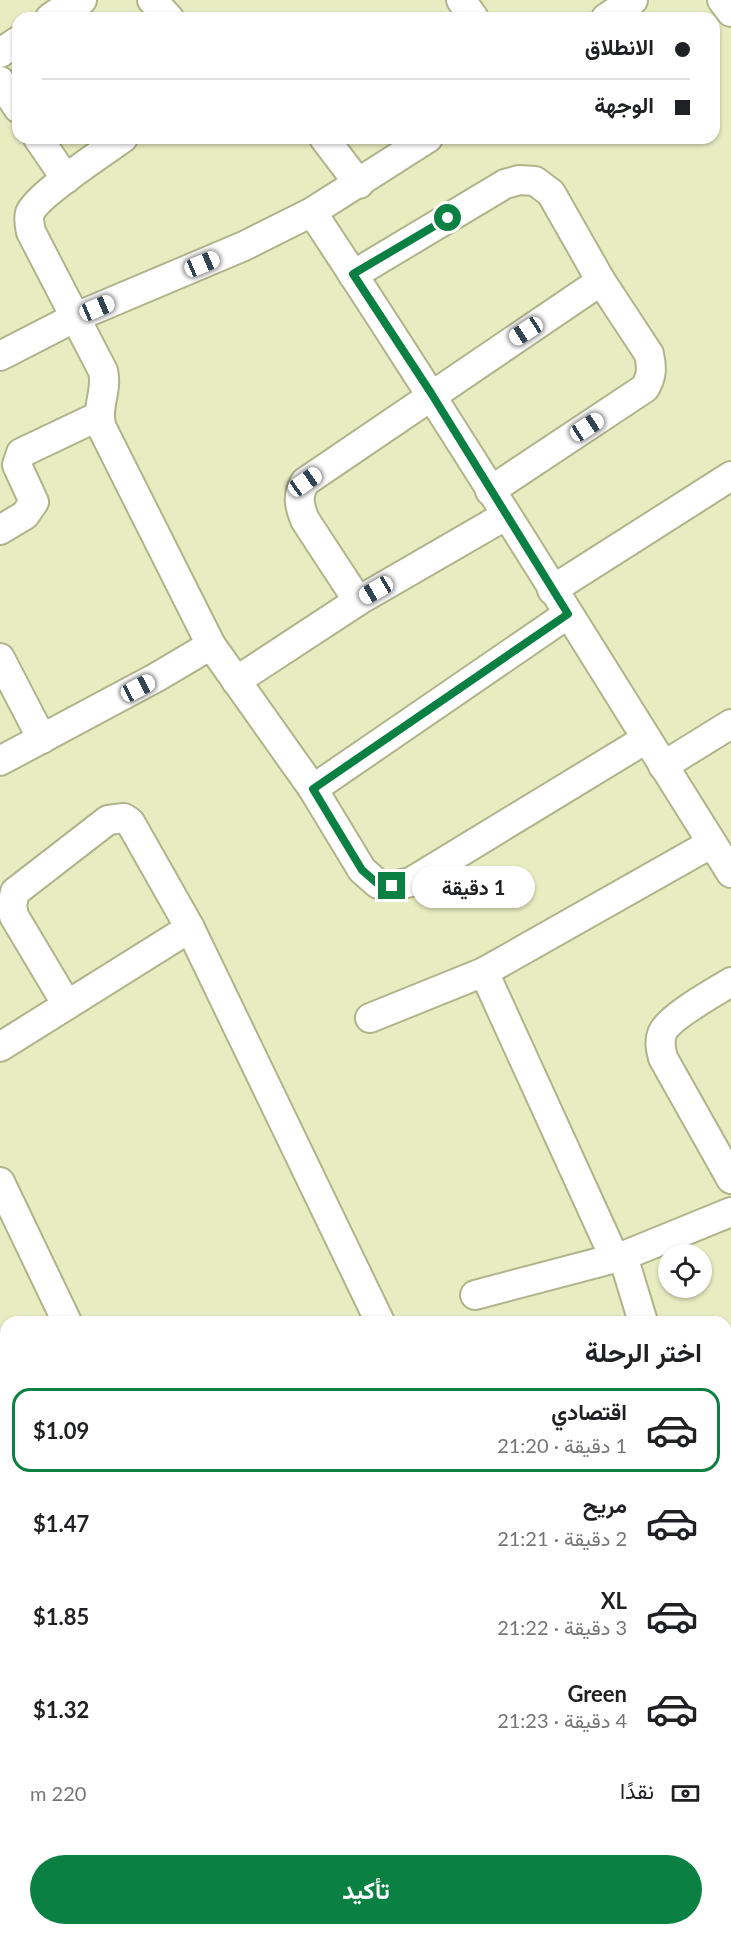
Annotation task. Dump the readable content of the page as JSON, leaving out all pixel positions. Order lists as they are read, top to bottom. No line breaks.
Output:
{"page":{"banner":["الانطلاق","الوجهة"],"bubble":"1 دقيقة","heading":"اختر الرحلة","list":[{"name":"اقتصادي","note":"1 دقيقة · 21:20","value":"$1.09"},{"name":"مريح","note":"2 دقيقة · 21:21","value":"$1.47"},{"name":"XL","note":"3 دقيقة · 21:22","value":"$1.85"},{"name":"Green","note":"4 دقيقة · 21:23","value":"$1.32"}],"pay":["نقدًا","220 m"],"buttons":"تأكيد"}}
